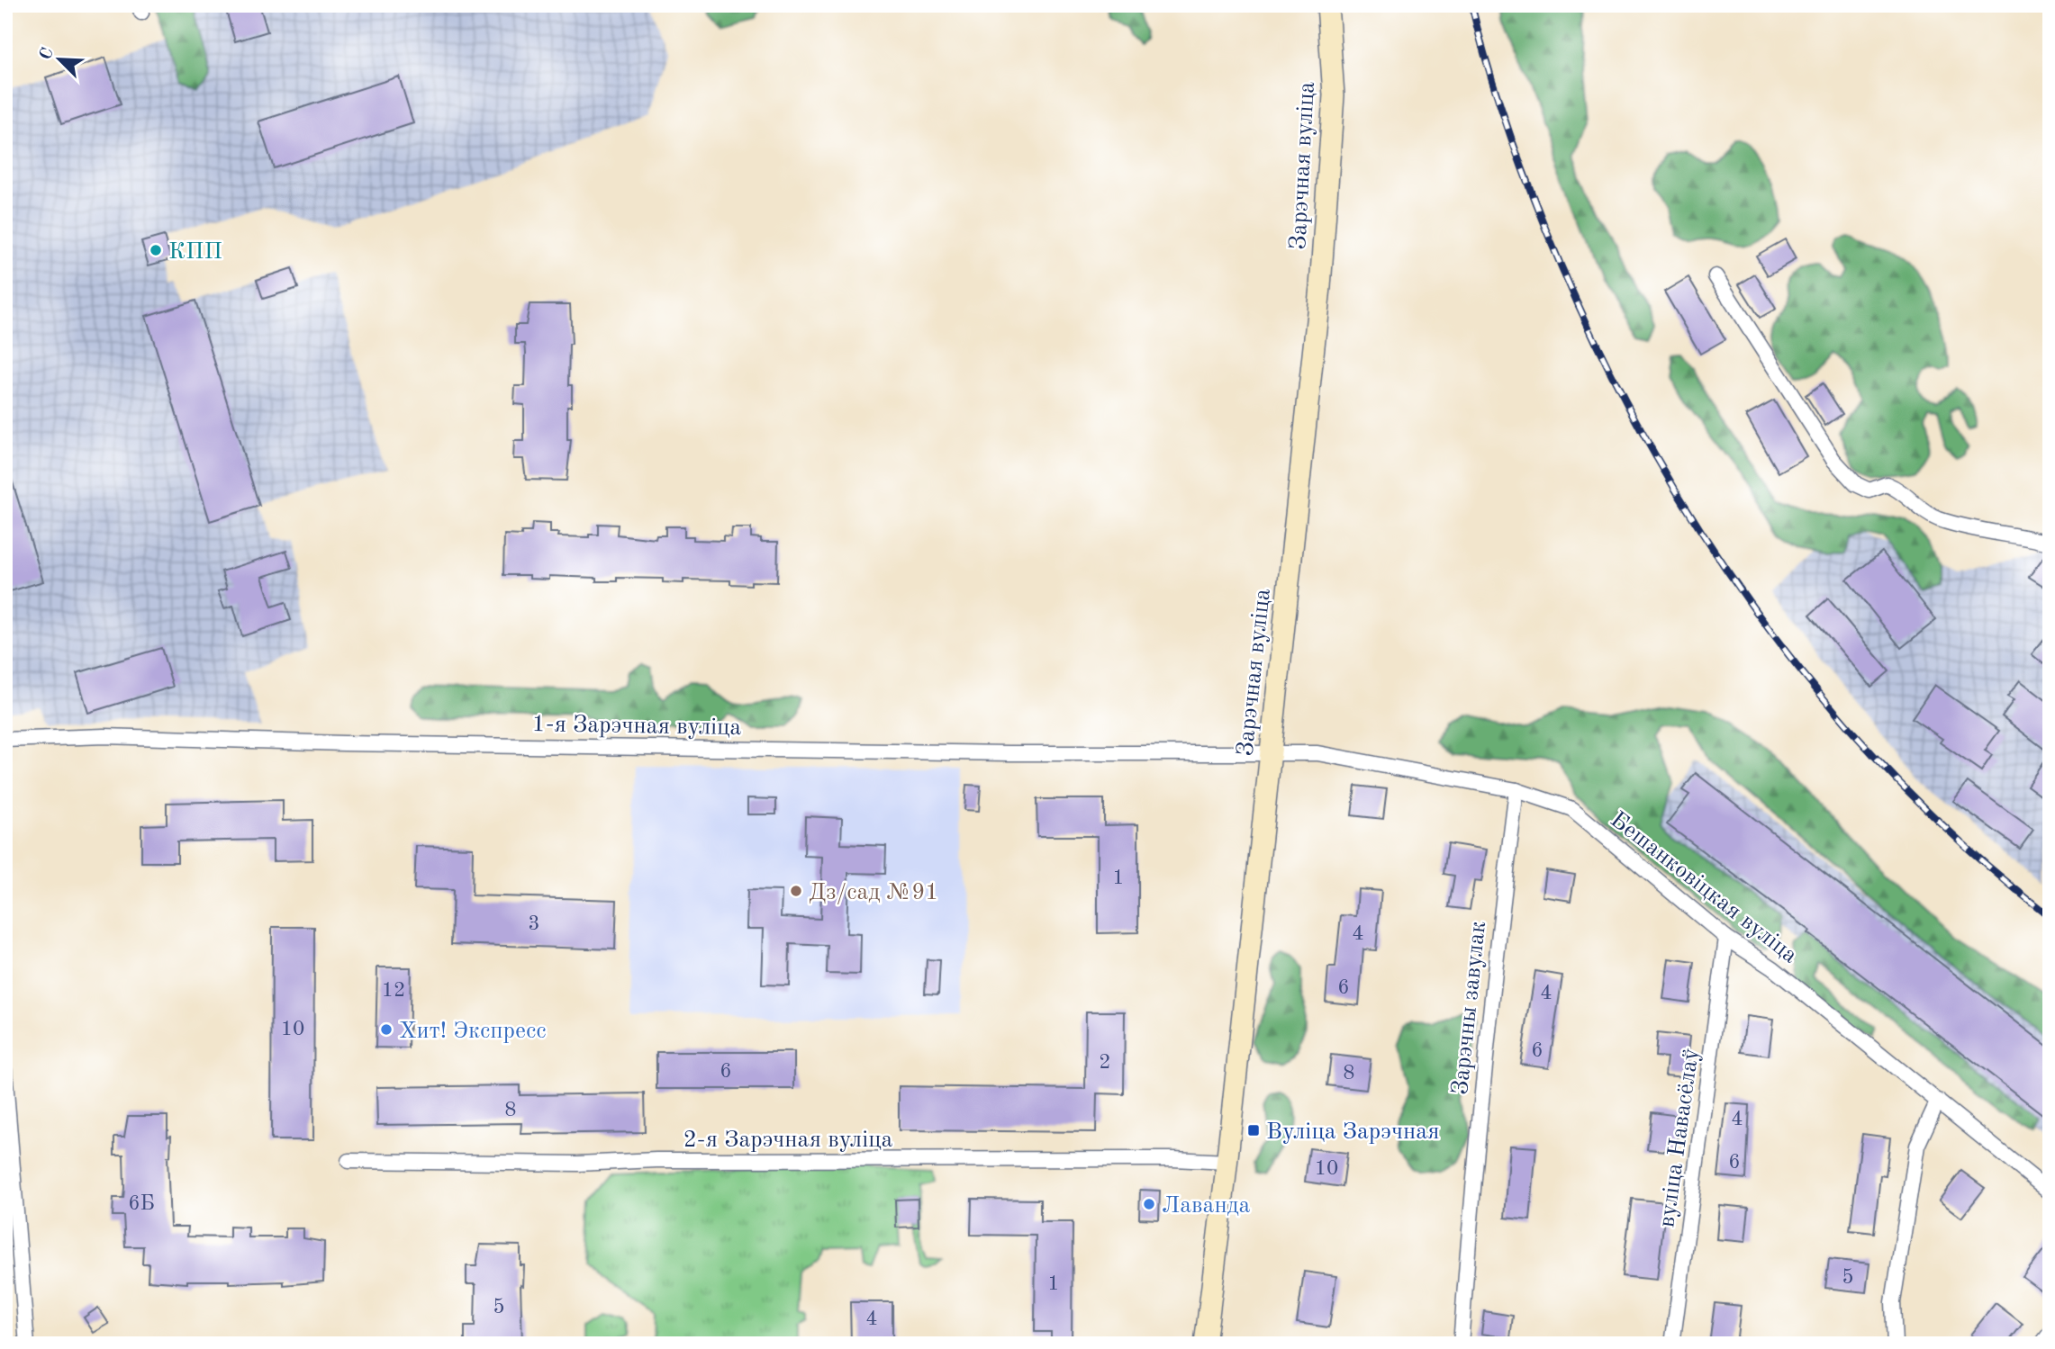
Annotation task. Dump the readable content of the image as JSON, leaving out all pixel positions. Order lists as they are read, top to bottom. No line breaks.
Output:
{"streets":{"street":["Зарэчная вуліца","1-я Зарэчная вуліца","Бешанковіцкая вуліца","Зарэчны завулак","вуліца Навасёлаў","2-я Зарэчная вуліца"]},"crossings":[["Зарэчная вуліца","1-я Зарэчная вуліца"],["Зарэчная вуліца","Бешанковіцкая вуліца"],["Зарэчная вуліца","2-я Зарэчная вуліца"],["1-я Зарэчная вуліца","Бешанковіцкая вуліца"],["Бешанковіцкая вуліца","Зарэчны завулак"],["Бешанковіцкая вуліца","вуліца Навасёлаў"]],"places":{"other":["КПП","Дз/сад №91","Хит! Экспресс","Лаванда"],"transit":["Вуліца Зарэчная"]},"house_numbers":["1","3","4","6","12","4","10","6","2","6","8","8","4","6","10","6Б","5","1","5","4"],"north":"top left"}
